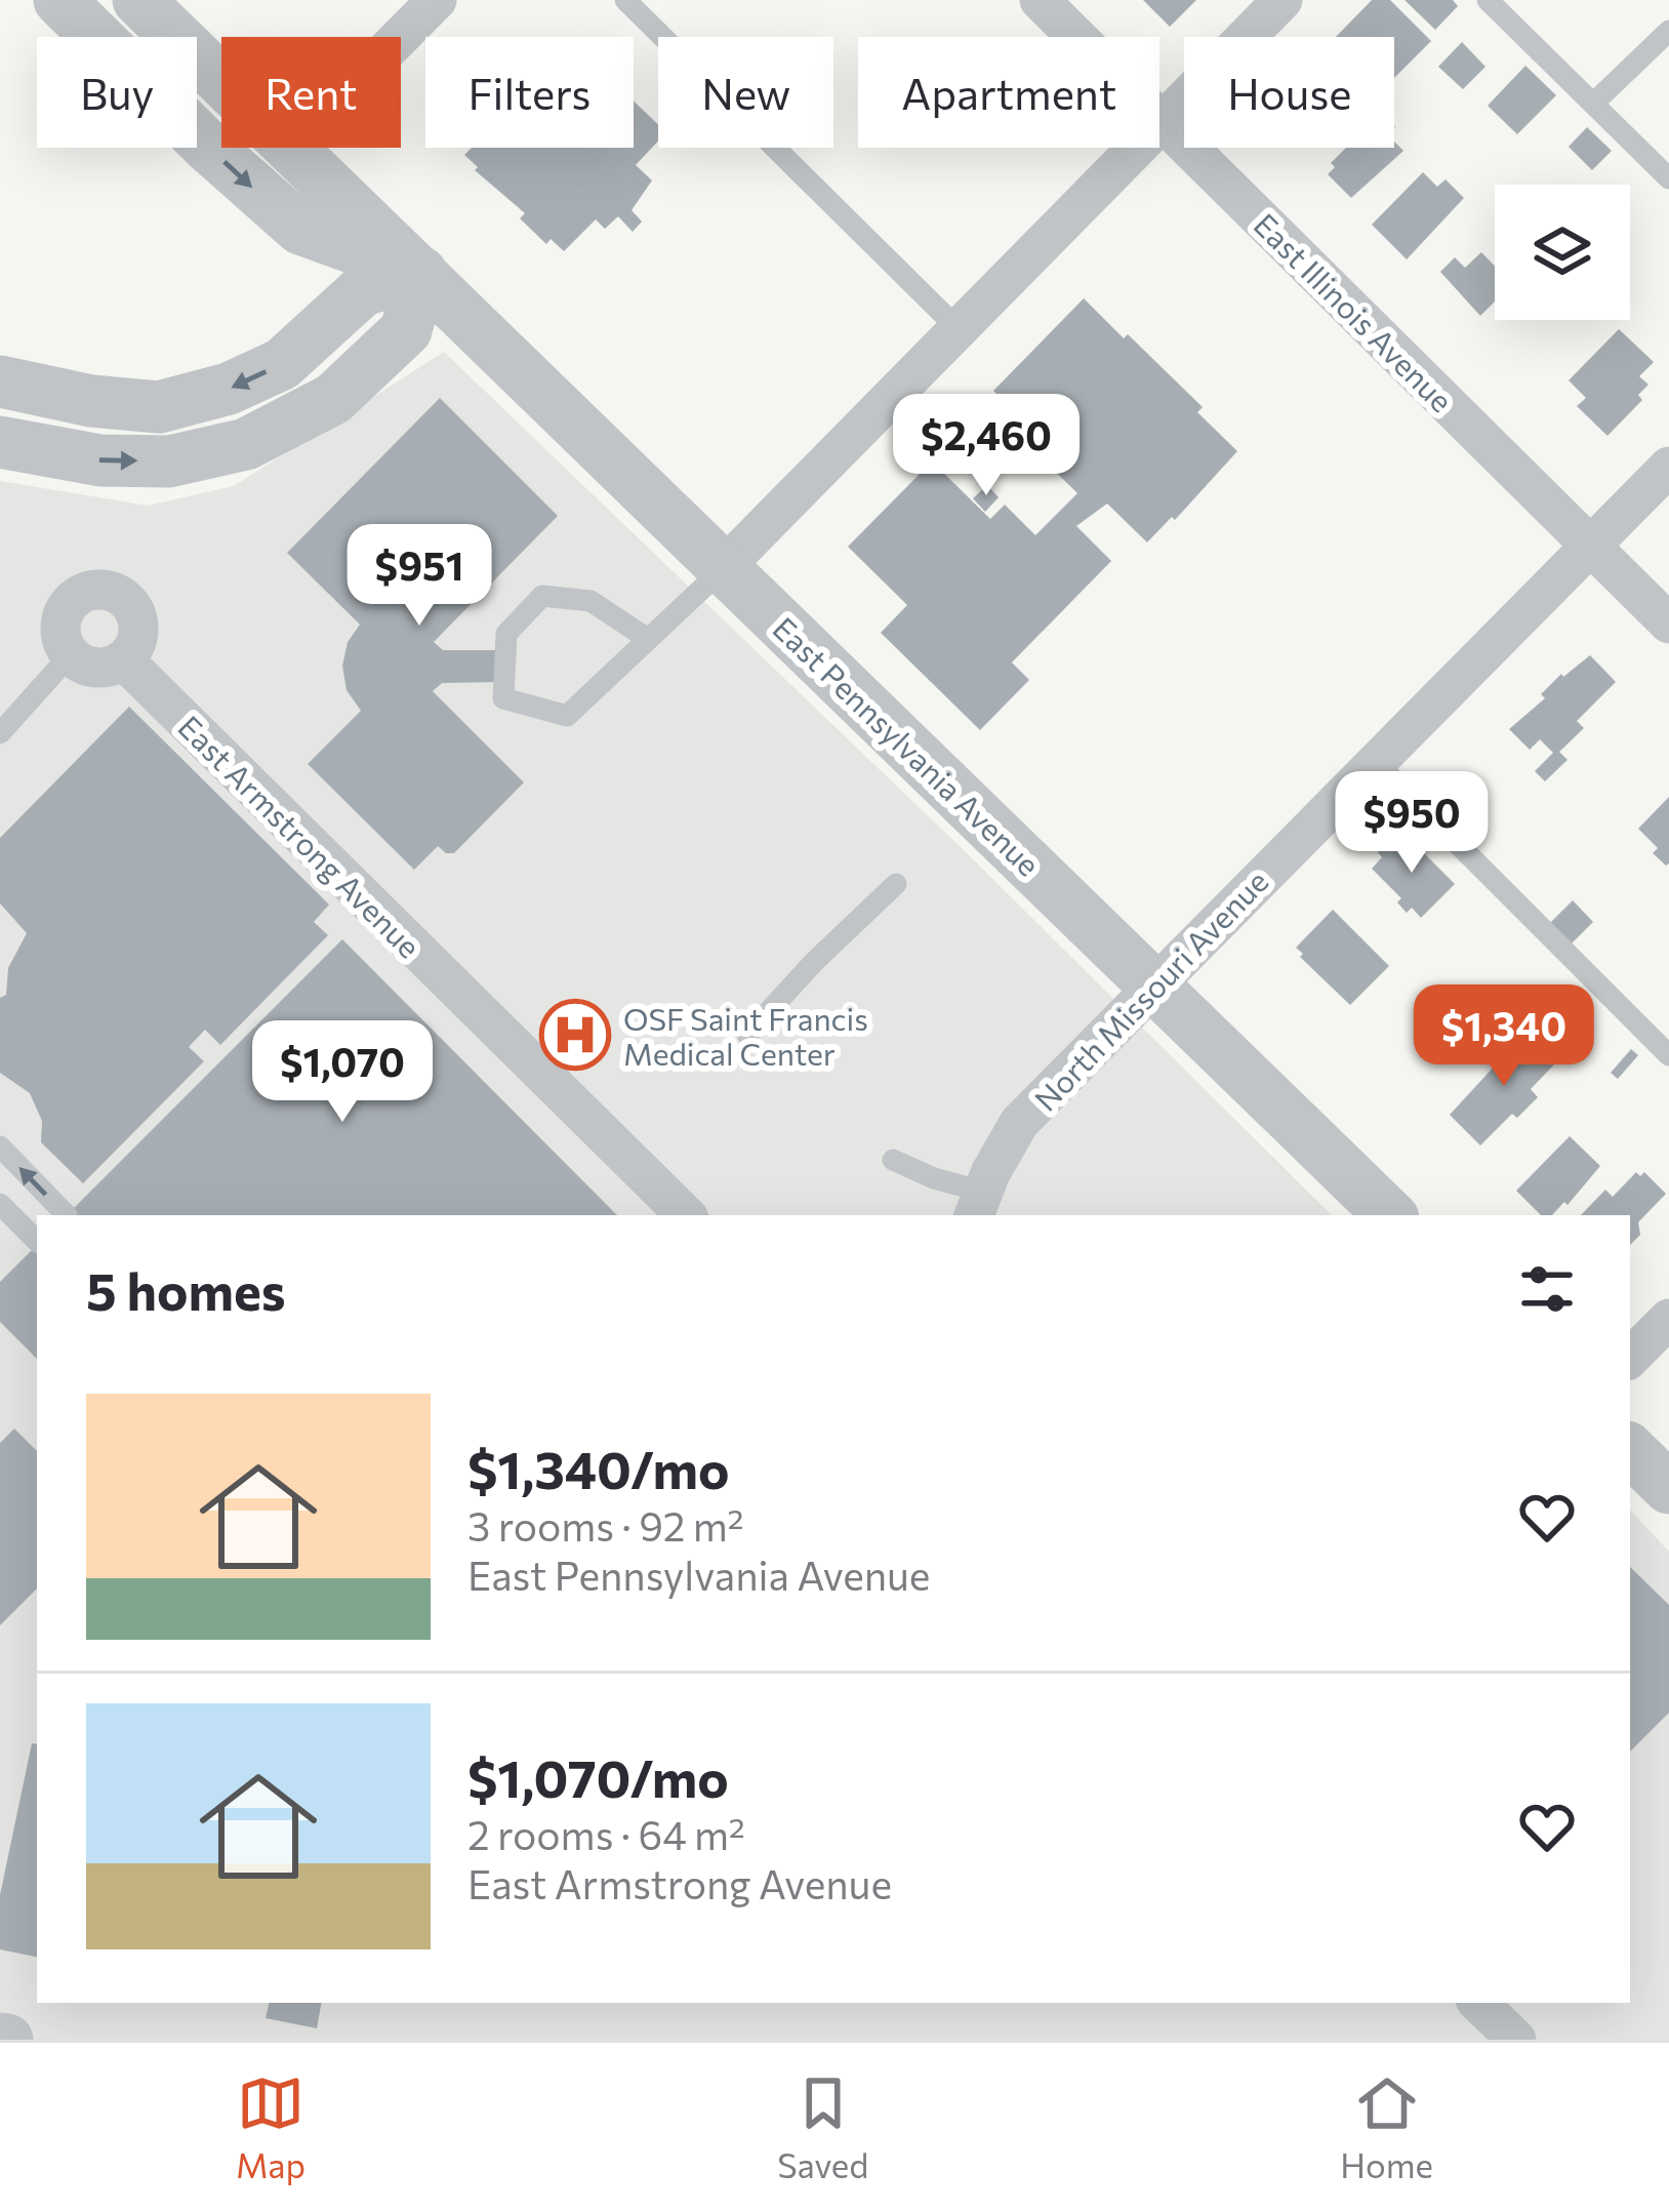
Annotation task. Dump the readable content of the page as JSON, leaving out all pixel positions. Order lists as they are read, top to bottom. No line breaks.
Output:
{"streets":{"street":["East Illinois Avenue","East Pennsylvania Avenue","East Armstrong Avenue","North Missouri Avenue"]},"crossings":[["East Illinois Avenue","North Missouri Avenue"],["East Pennsylvania Avenue","North Missouri Avenue"]],"places":{"hospital":["OSF Saint Francis Medical Center"]},"page":{"chip":["Buy","Rent","Filters","New","Apartment","House"],"price":["$2,460","$951","$950","$1,340","$1,070"],"heading":"5 homes","list":[{"name":"$1,340/mo","note":"3 rooms · 92 m² · East Pennsylvania Avenue"},{"name":"$1,070/mo","note":"2 rooms · 64 m² · East Armstrong Avenue"}],"tabs":["Map","Saved","Home"]}}
